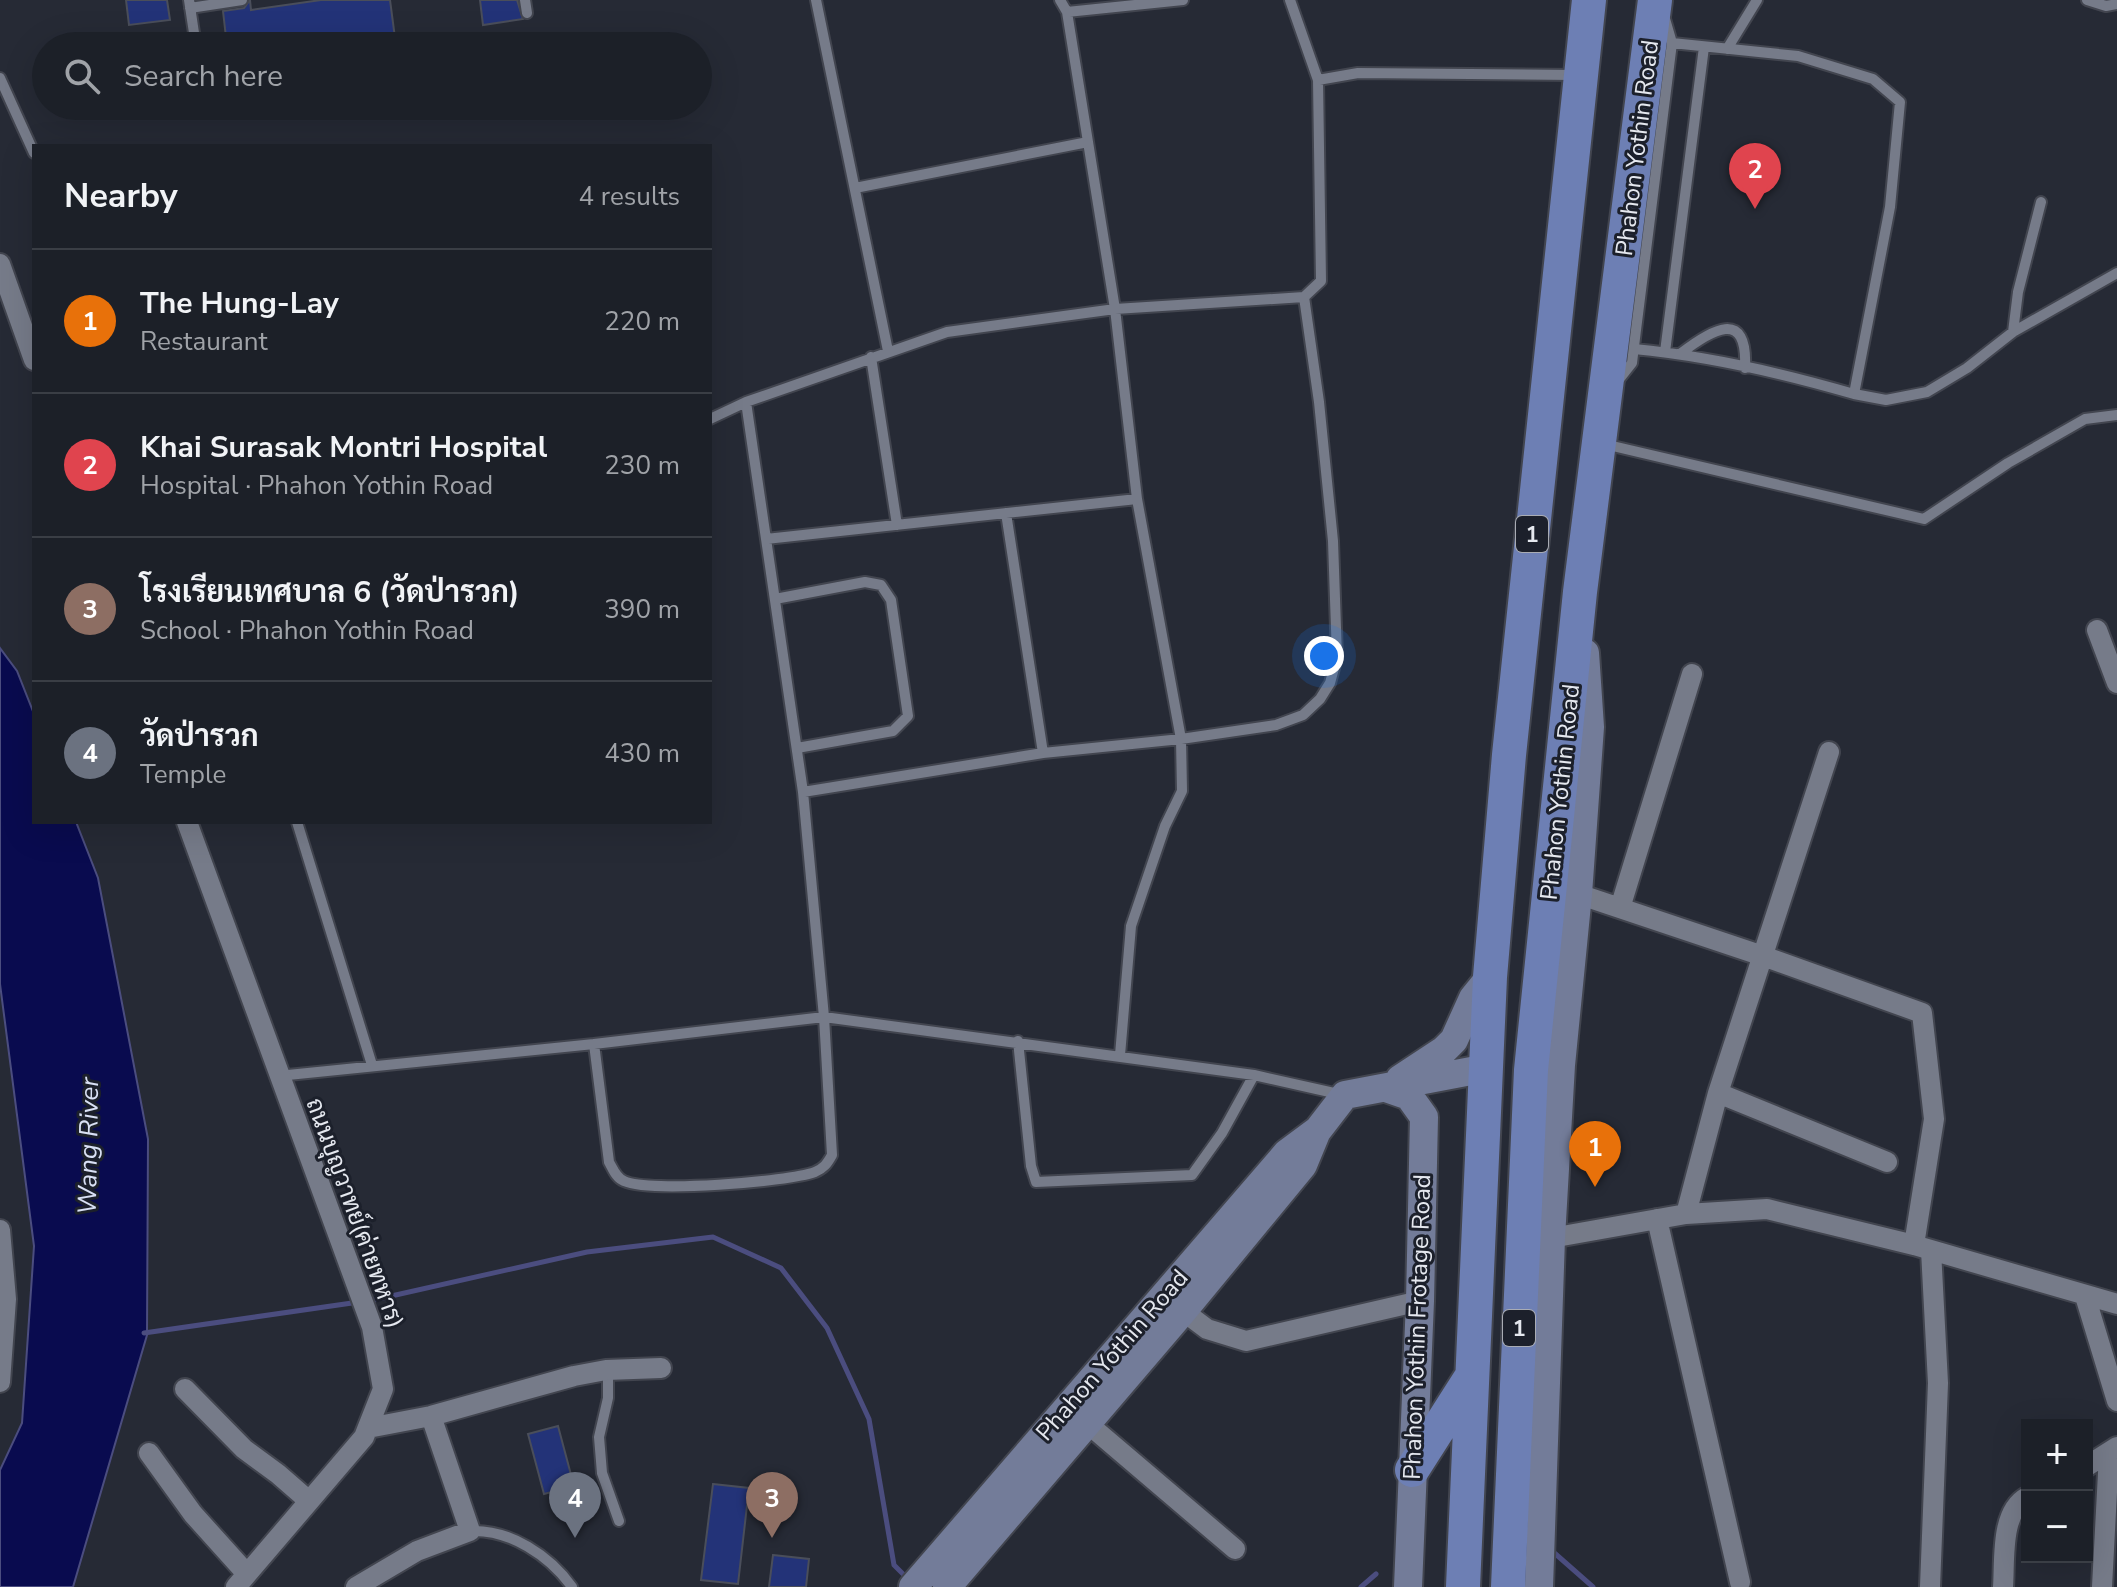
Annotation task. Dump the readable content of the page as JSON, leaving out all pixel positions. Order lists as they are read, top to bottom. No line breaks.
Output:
{"streets":{"highway":["Phahon Yothin Road","1"],"main road":["Phahon Yothin Frotage Road"],"street":["ถนนบุญวาทย์(ค่ายทหาร)"]},"crossings":[["Phahon Yothin Road","1"]],"water":["Wang River"],"page":{"search":"Search here","pins":["2","1","3","4"],"heading":["Nearby","4 results"],"list":[{"mark":"1","name":"The Hung-Lay","note":"Restaurant","value":"220 m"},{"mark":"2","name":"Khai Surasak Montri Hospital","note":"Hospital · Phahon Yothin Road","value":"230 m"},{"mark":"3","name":"โรงเรียนเทศบาล 6 (วัดป่ารวก)","note":"School · Phahon Yothin Road","value":"390 m"},{"mark":"4","name":"วัดป่ารวก","note":"Temple","value":"430 m"}],"map_buttons":["+","−"]}}
